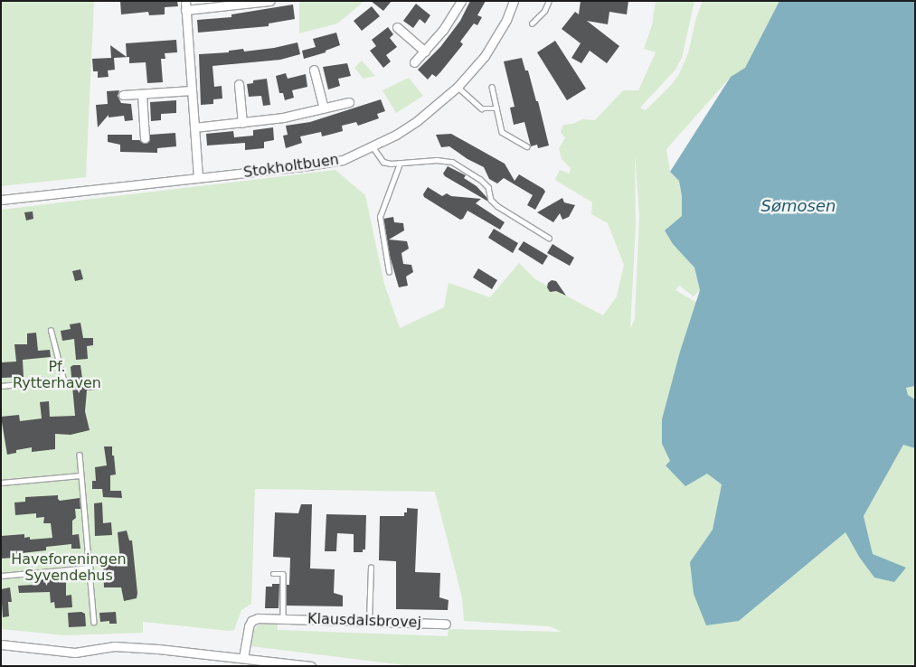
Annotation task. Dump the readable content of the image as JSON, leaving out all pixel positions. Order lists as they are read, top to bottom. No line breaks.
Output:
{"streets":{"street":["Stokholtbuen","Klausdalsbrovej"]},"water":["Sømosen"],"parks":["Pf. Rytterhaven","Haveforeningen Syvendehus"]}
